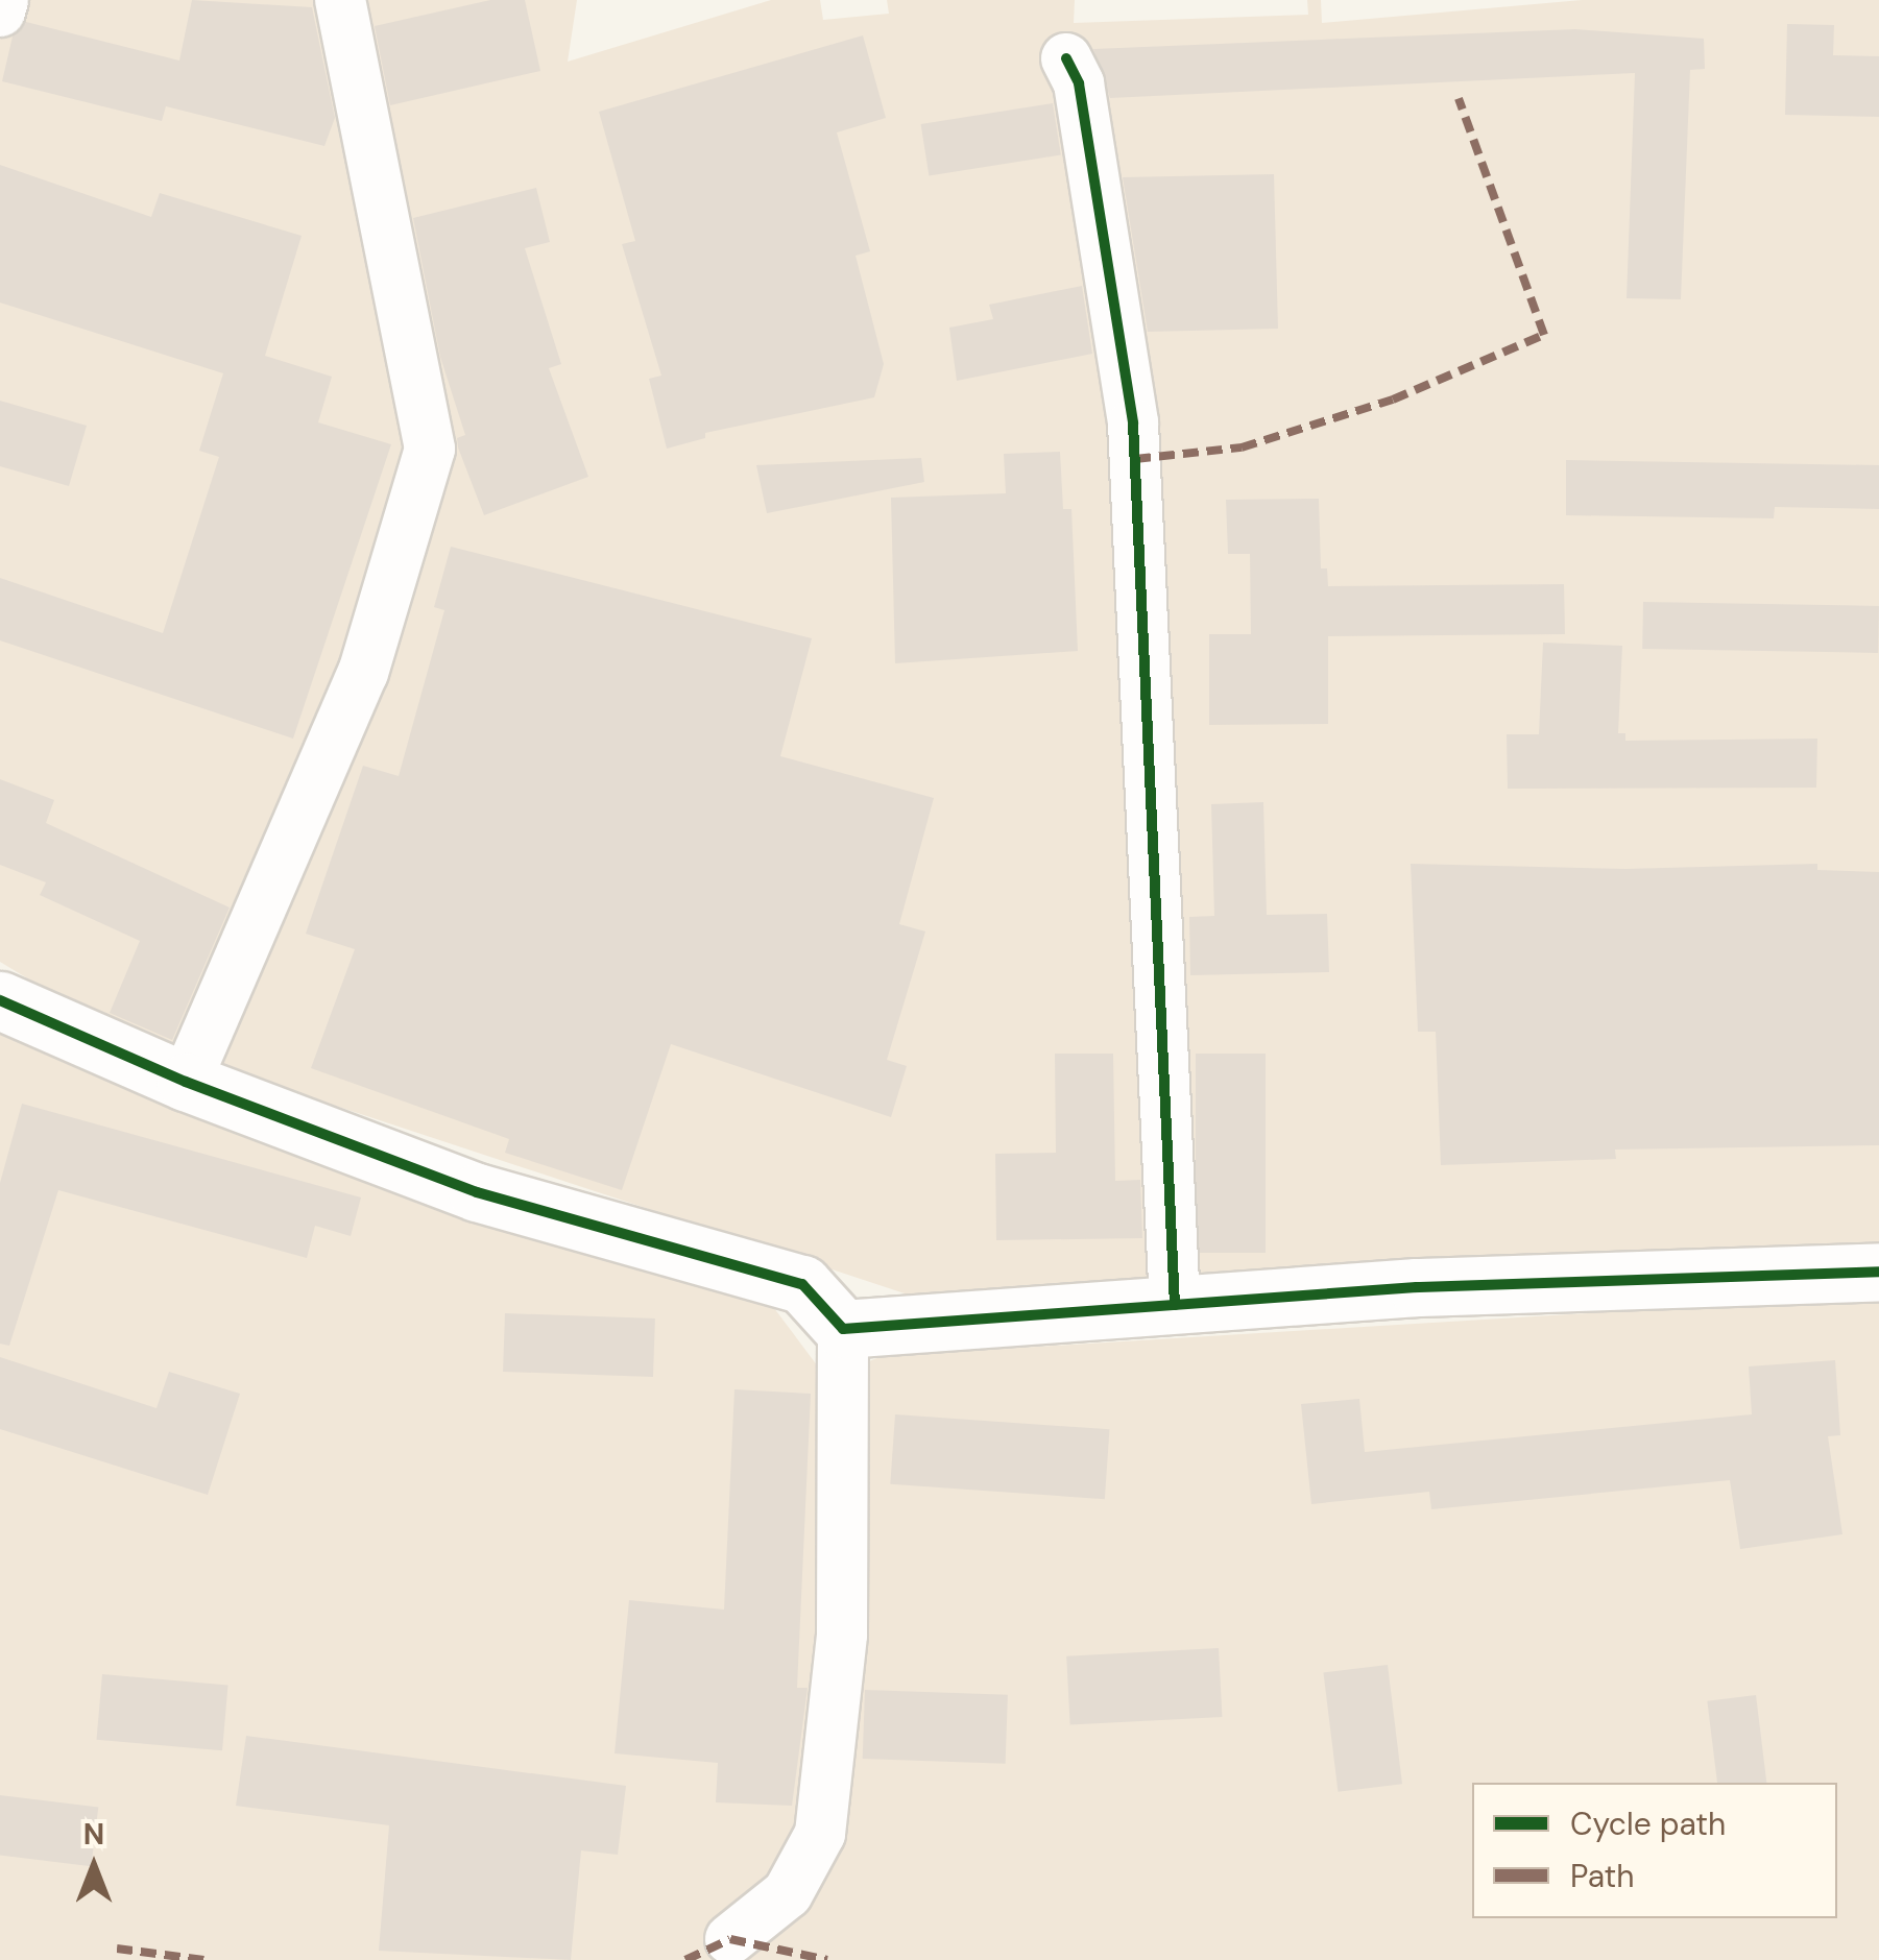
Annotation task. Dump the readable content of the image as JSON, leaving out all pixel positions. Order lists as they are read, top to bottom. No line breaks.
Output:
{"legend":["Cycle path","Path"],"north":"top"}
